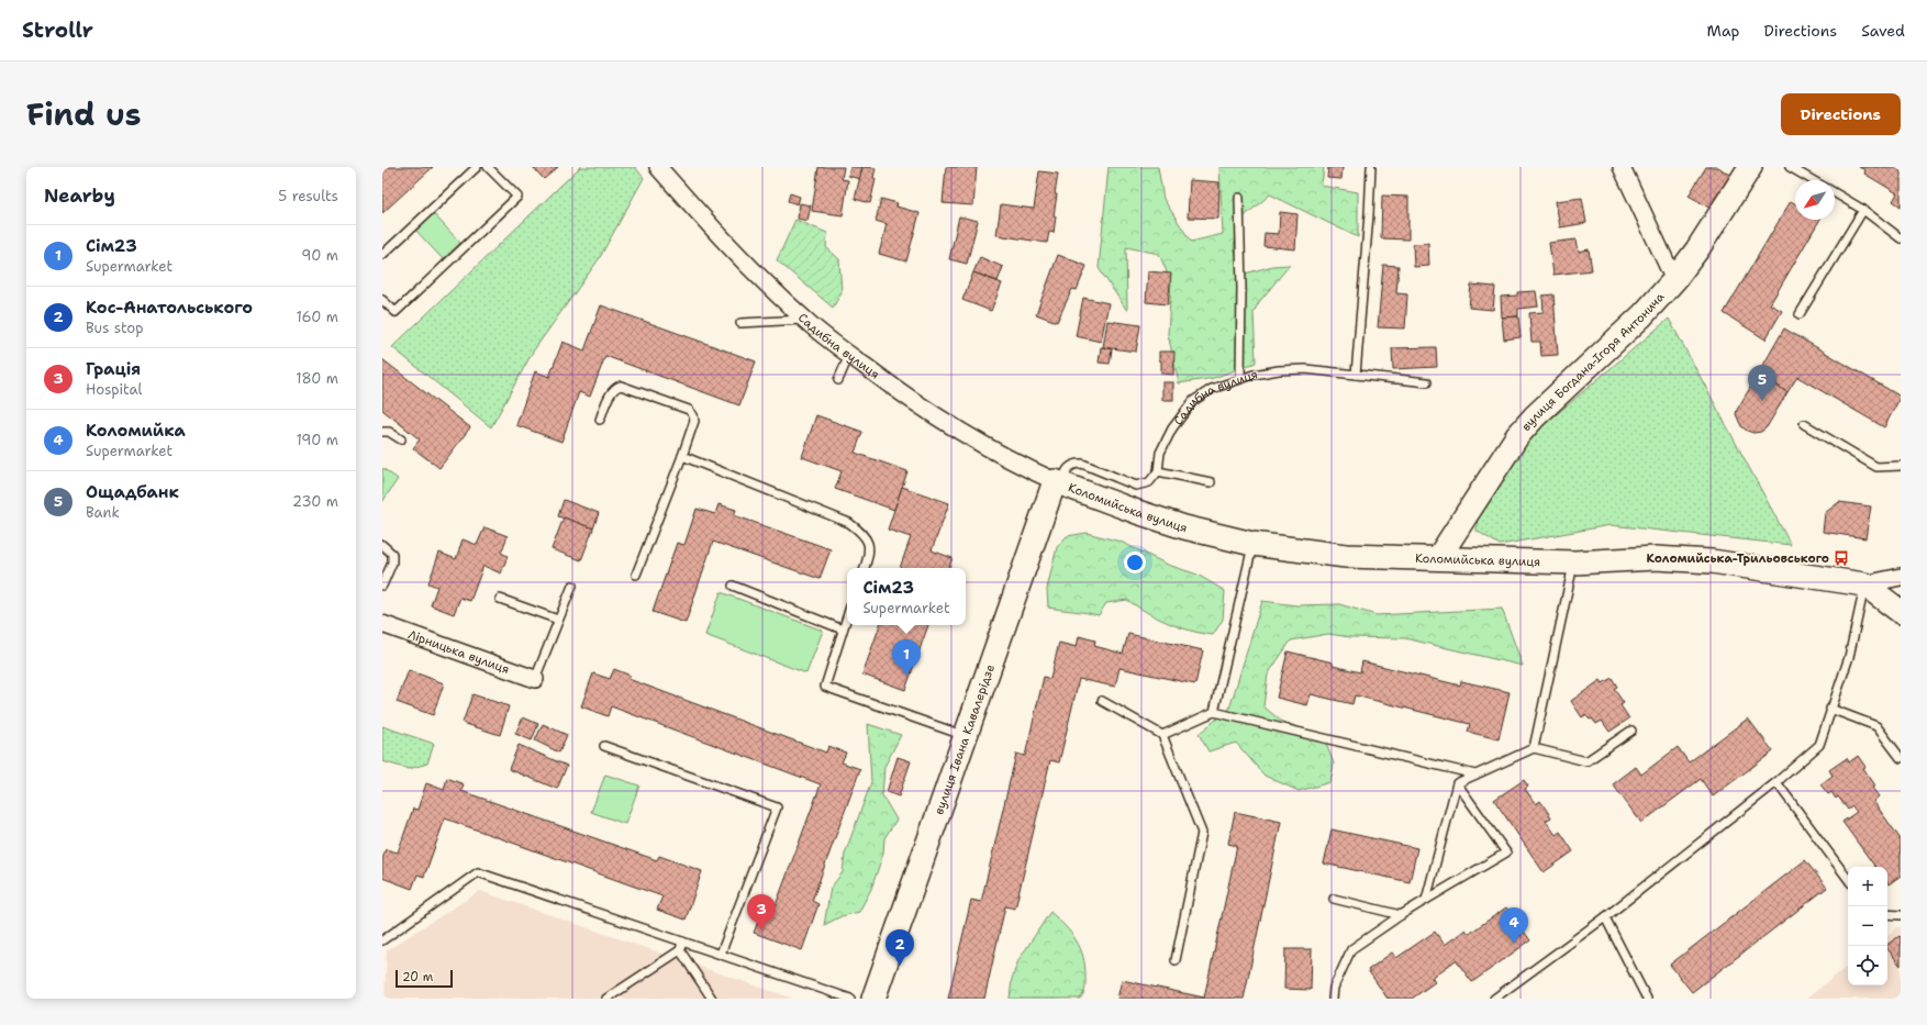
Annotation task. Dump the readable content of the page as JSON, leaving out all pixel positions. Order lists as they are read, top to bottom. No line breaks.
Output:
{"streets":{"main road":["вулиця Богдана-Ігоря Антонича","Коломийська вулиця","вулиця Івана Кавалерідзе"],"street":["Садибна вулиця","Лірницька вулиця"]},"crossings":[["Садибна вулиця","Коломийська вулиця"],["Садибна вулиця","вулиця Івана Кавалерідзе"],["вулиця Богдана-Ігоря Антонича","Коломийська вулиця"],["Коломийська вулиця","вулиця Івана Кавалерідзе"]],"places":{"bus stop":["Коломийська-Трильовського"]},"scale_bar":"20 m","north":"bottom left","page":{"header":"Strollr","nav":["Map","Directions","Saved"],"title":"Find us","buttons":"Directions","heading":["Nearby","5 results"],"list":[{"mark":"1","name":"Сім23","note":"Supermarket","value":"90 m"},{"mark":"2","name":"Кос-Анатольського","note":"Bus stop","value":"160 m"},{"mark":"3","name":"Грація","note":"Hospital","value":"180 m"},{"mark":"4","name":"Коломийка","note":"Supermarket","value":"190 m"},{"mark":"5","name":"Ощадбанк","note":"Bank","value":"230 m"}],"pins":["5","1","3","4","2"],"popup":["Сім23","Supermarket"],"map_buttons":["+","−"],"scale":"20 m"}}
